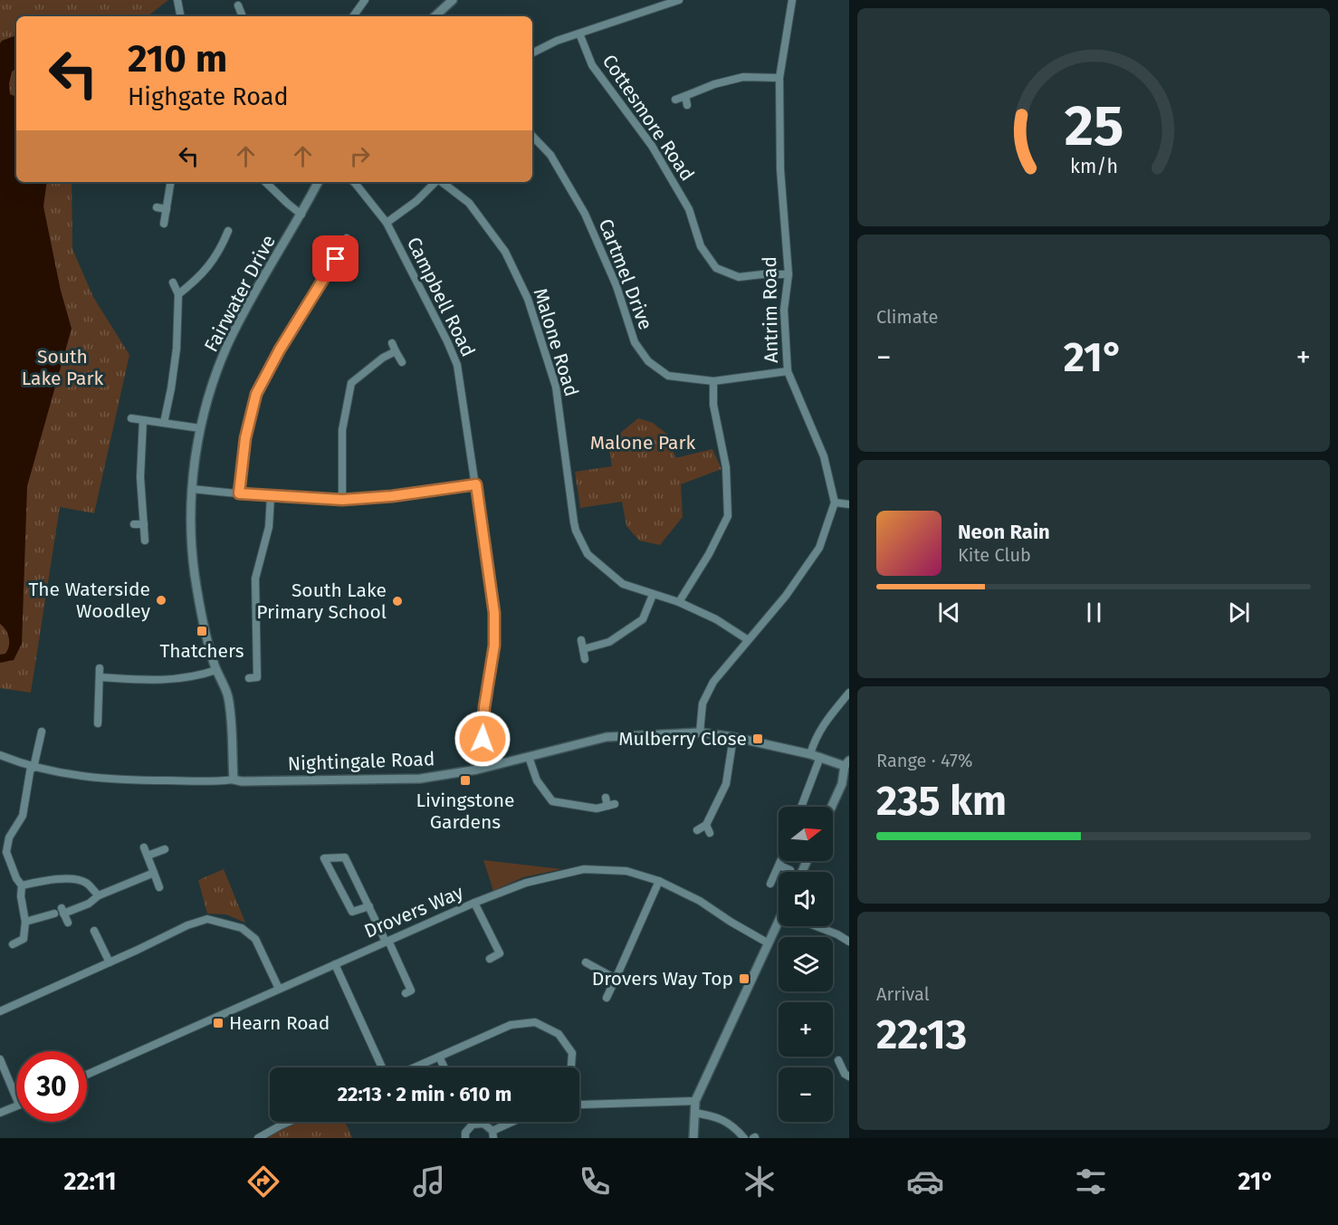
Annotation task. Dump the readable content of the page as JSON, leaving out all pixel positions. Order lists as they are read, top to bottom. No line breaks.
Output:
{"streets":{"street":["Cottesmore Road","Cartmel Drive","Fairwater Drive","Campbell Road","Antrim Road","Malone Road","Nightingale Road","Drovers Way"]},"crossings":[["Cottesmore Road","Antrim Road"],["Cartmel Drive","Antrim Road"],["Fairwater Drive","Nightingale Road"],["Campbell Road","Nightingale Road"]],"parks":["South Lake Park","Malone Park"],"places":{"other":["The Waterside Woodley","South Lake Primary School"],"transit":["Thatchers","Mulberry Close","Livingstone Gardens","Drovers Way Top","Hearn Road"]},"north":"right","page":{"turn":["210 m","Highgate Road"],"tile":["Climate",["Range · 47%","235 km"],["Arrival","22:13"]],"heat":["−","21°","+"],"song":["Neon Rain","Kite Club"],"map_buttons":["+","−"],"limit":"30","trip":"22:13 · 2 min · 610 m","tabs":["22:11","21°"],"gauge":["25","km/h"]}}
